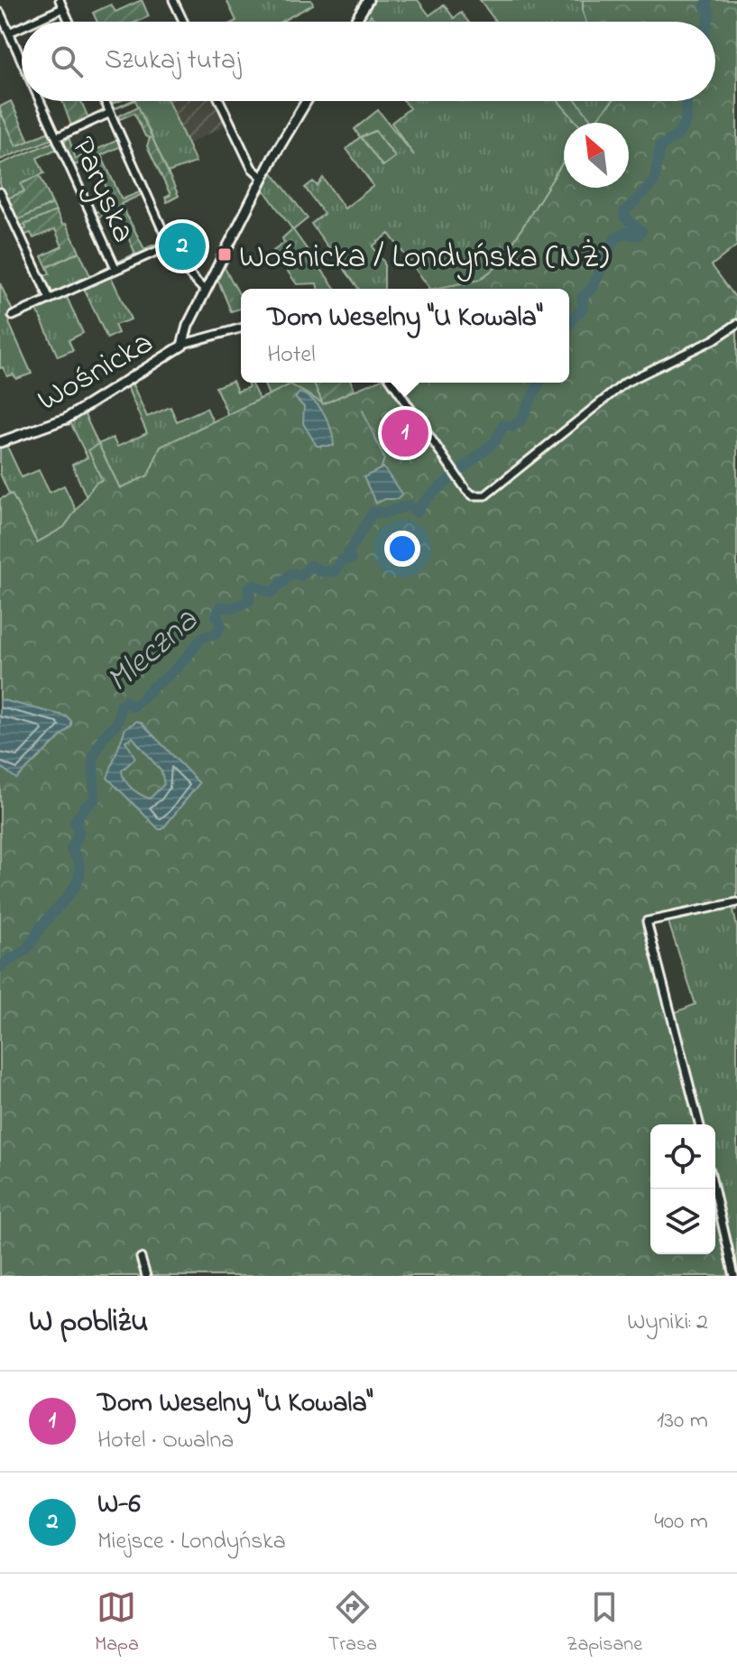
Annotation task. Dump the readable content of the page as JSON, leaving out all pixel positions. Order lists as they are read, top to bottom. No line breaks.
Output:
{"streets":{"street":["Paryska","Wośnicka"]},"water":["Mleczna"],"places":{"transit":["Wośnicka / Londyńska (NŻ)"]},"north":"top left","page":{"search":"Szukaj tutaj","pins":["2","1"],"popup":["Dom Weselny \"U Kowala\"","Hotel"],"heading":["W pobliżu","Wyniki: 2"],"list":[{"mark":"1","name":"Dom Weselny \"U Kowala\"","note":"Hotel · Owalna","value":"130 m"},{"mark":"2","name":"W-6","note":"Miejsce · Londyńska","value":"400 m"}],"nav":["Mapa","Trasa","Zapisane"]}}
